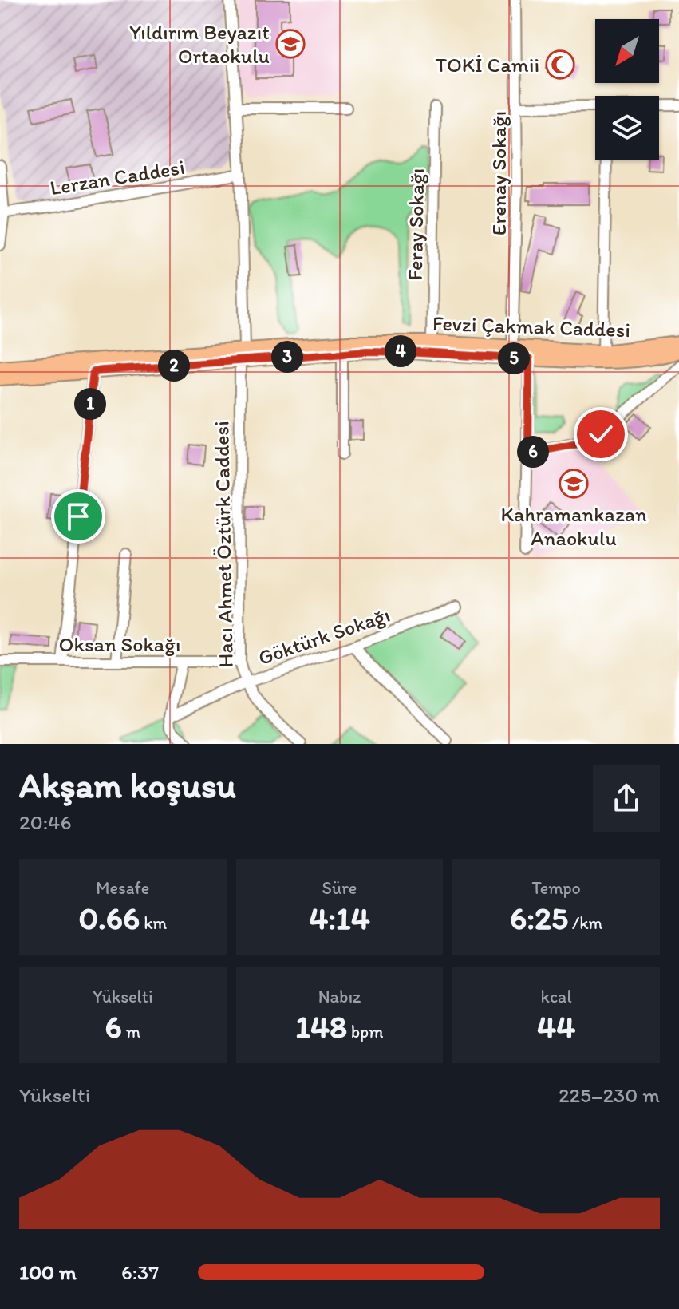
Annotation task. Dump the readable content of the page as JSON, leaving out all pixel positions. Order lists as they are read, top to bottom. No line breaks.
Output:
{"streets":{"main road":["Fevzi Çakmak Caddesi"],"street":["Erenay Sokağı","Lerzan Caddesi","Feray Sokağı","Hacı Ahmet Öztürk Caddesi","Göktürk Sokağı","Oksan Sokağı"]},"crossings":[["Erenay Sokağı","Fevzi Çakmak Caddesi"],["Lerzan Caddesi","Hacı Ahmet Öztürk Caddesi"],["Feray Sokağı","Fevzi Çakmak Caddesi"],["Fevzi Çakmak Caddesi","Hacı Ahmet Öztürk Caddesi"],["Hacı Ahmet Öztürk Caddesi","Göktürk Sokağı"],["Hacı Ahmet Öztürk Caddesi","Oksan Sokağı"]],"places":{"school or university":["Yıldırım Beyazıt Ortaokulu","Kahramankazan Anaokulu"],"mosque":["TOKİ Camii"]},"north":"bottom left","page":{"pins":["4","3","5","2","1","6"],"heading":["Akşam koşusu","20:46"],"stats":[["Mesafe","0.66 km"],["Süre","4:14"],["Tempo","6:25 /km"],["Yükselti","6 m"],["Nabız","148 bpm"],["kcal","44"]],"chart":["Yükselti","225–230 m"],"list":[{"name":"100 m","note":"6:37"}]}}
